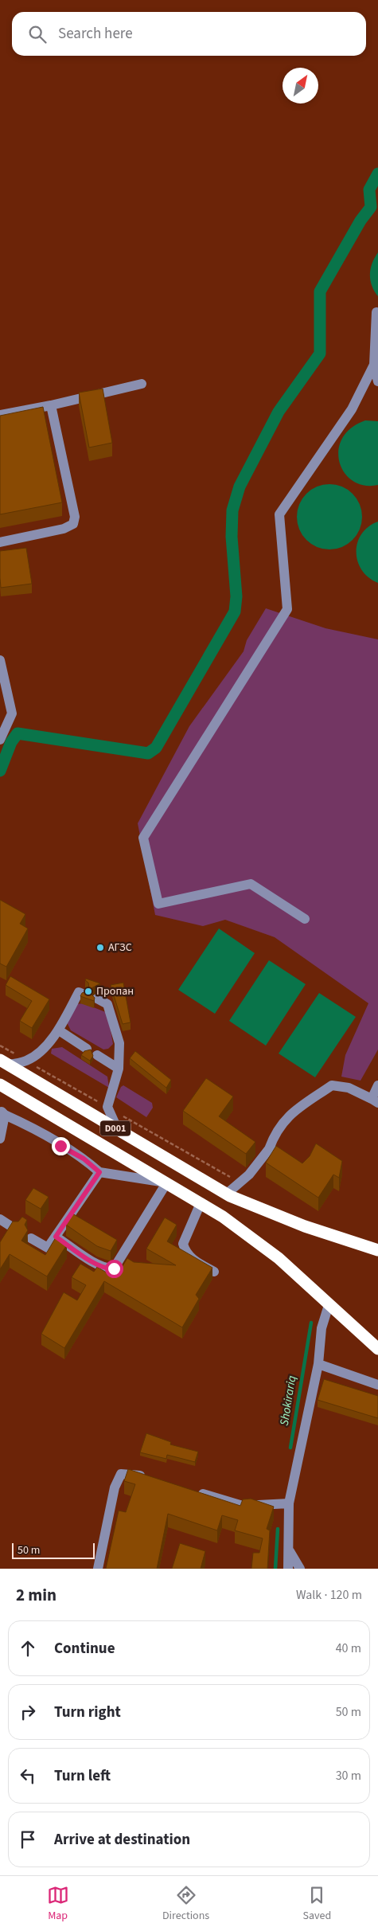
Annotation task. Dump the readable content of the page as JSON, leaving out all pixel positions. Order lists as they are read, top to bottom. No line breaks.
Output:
{"streets":{"highway":["D001"]},"water":["Shokirariq"],"places":["АГЗС","Пропан"],"scale_bar":"50 m","north":"top right","page":{"search":"Search here","scale":"50 m","heading":["2 min","Walk · 120 m"],"list":[["Continue","40 m"],["Turn right","50 m"],["Turn left","30 m"],"Arrive at destination"],"nav":["Map","Directions","Saved"]}}
